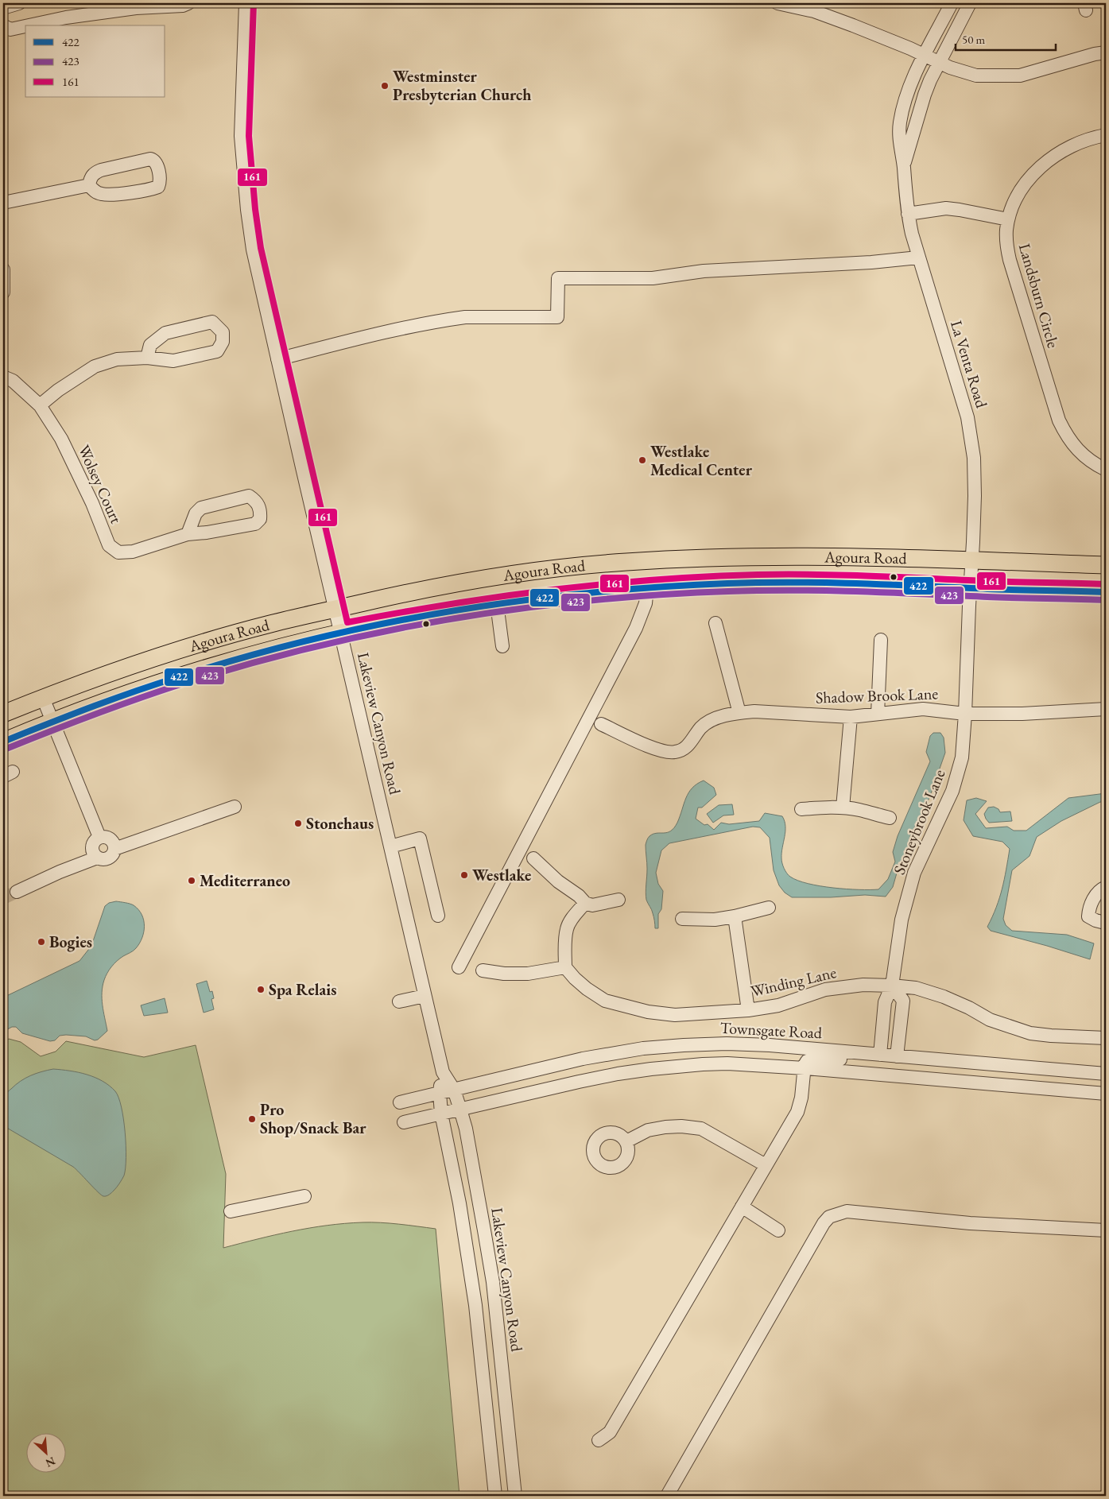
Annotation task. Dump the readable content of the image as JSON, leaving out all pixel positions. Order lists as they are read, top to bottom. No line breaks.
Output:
{"streets":{"main road":["Agoura Road"],"street":["Landsburn Circle","La Venta Road","Wolsey Court","Shadow Brook Lane","Lakeview Canyon Road","Stoneybrook Lane","Winding Lane","Townsgate Road"]},"crossings":[["La Venta Road","Agoura Road"],["La Venta Road","Stoneybrook Lane"],["Agoura Road","Lakeview Canyon Road"],["Agoura Road","Stoneybrook Lane"],["Shadow Brook Lane","Stoneybrook Lane"],["Lakeview Canyon Road","Townsgate Road"],["Stoneybrook Lane","Winding Lane"],["Stoneybrook Lane","Townsgate Road"]],"places":["Westminster Presbyterian Church","Westlake Medical Center","Stonehaus","Westlake","Mediterraneo","Bogies","Spa Relais","Pro Shop/Snack Bar"],"lines":["transit line 161","transit line 422","transit line 423"],"legend":["422","423","161"],"scale_bar":"50 m","north":"bottom right"}
